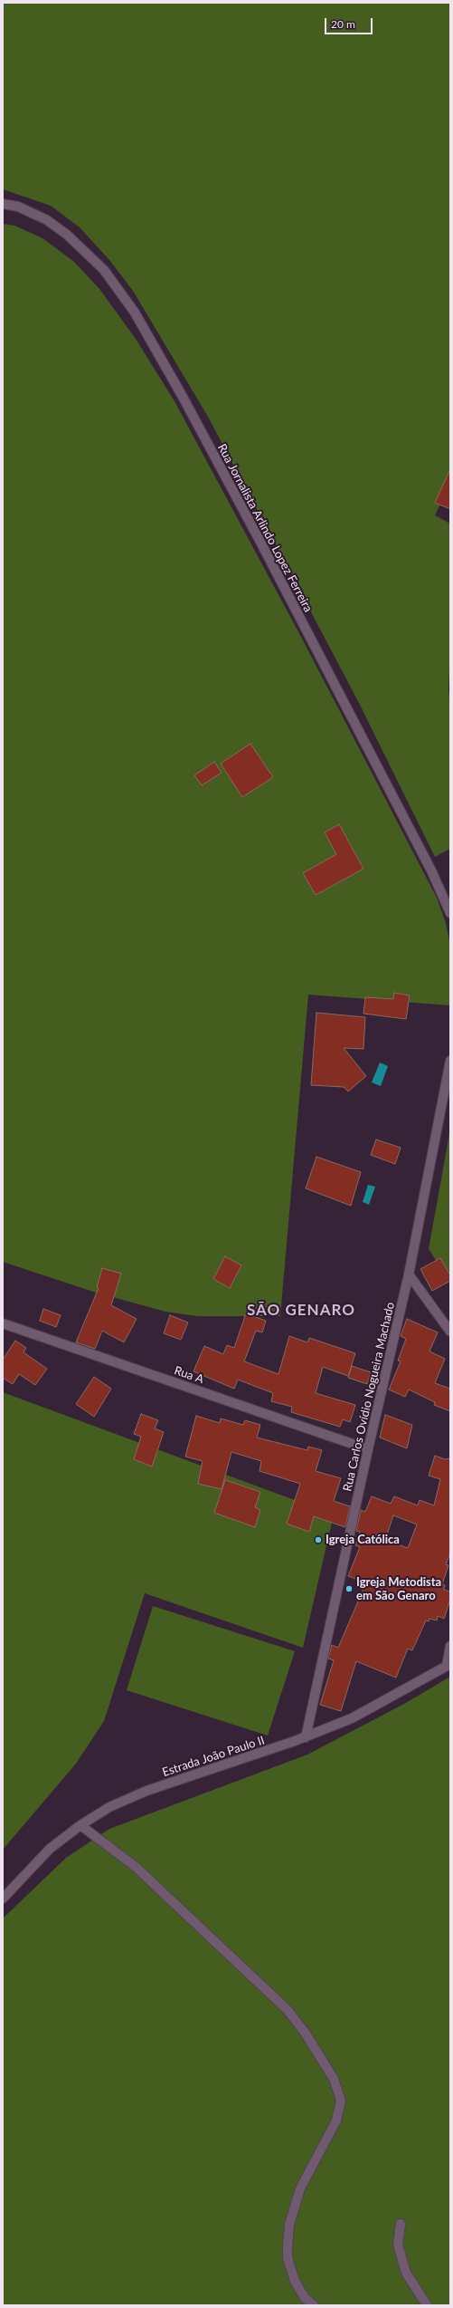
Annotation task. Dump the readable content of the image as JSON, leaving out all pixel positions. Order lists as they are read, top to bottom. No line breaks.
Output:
{"streets":{"street":["Rua Jornalista Arlindo Lopez Ferreira","Rua A","Rua Carlos Ovídio Nogueira Machado","Estrada João Paulo II"]},"crossings":[["Rua A","Rua Carlos Ovídio Nogueira Machado"],["Rua Carlos Ovídio Nogueira Machado","Estrada João Paulo II"]],"districts":["SÃO GENARO"],"places":["Igreja Católica","Igreja Metodista em São Genaro"],"scale_bar":"20 m"}
